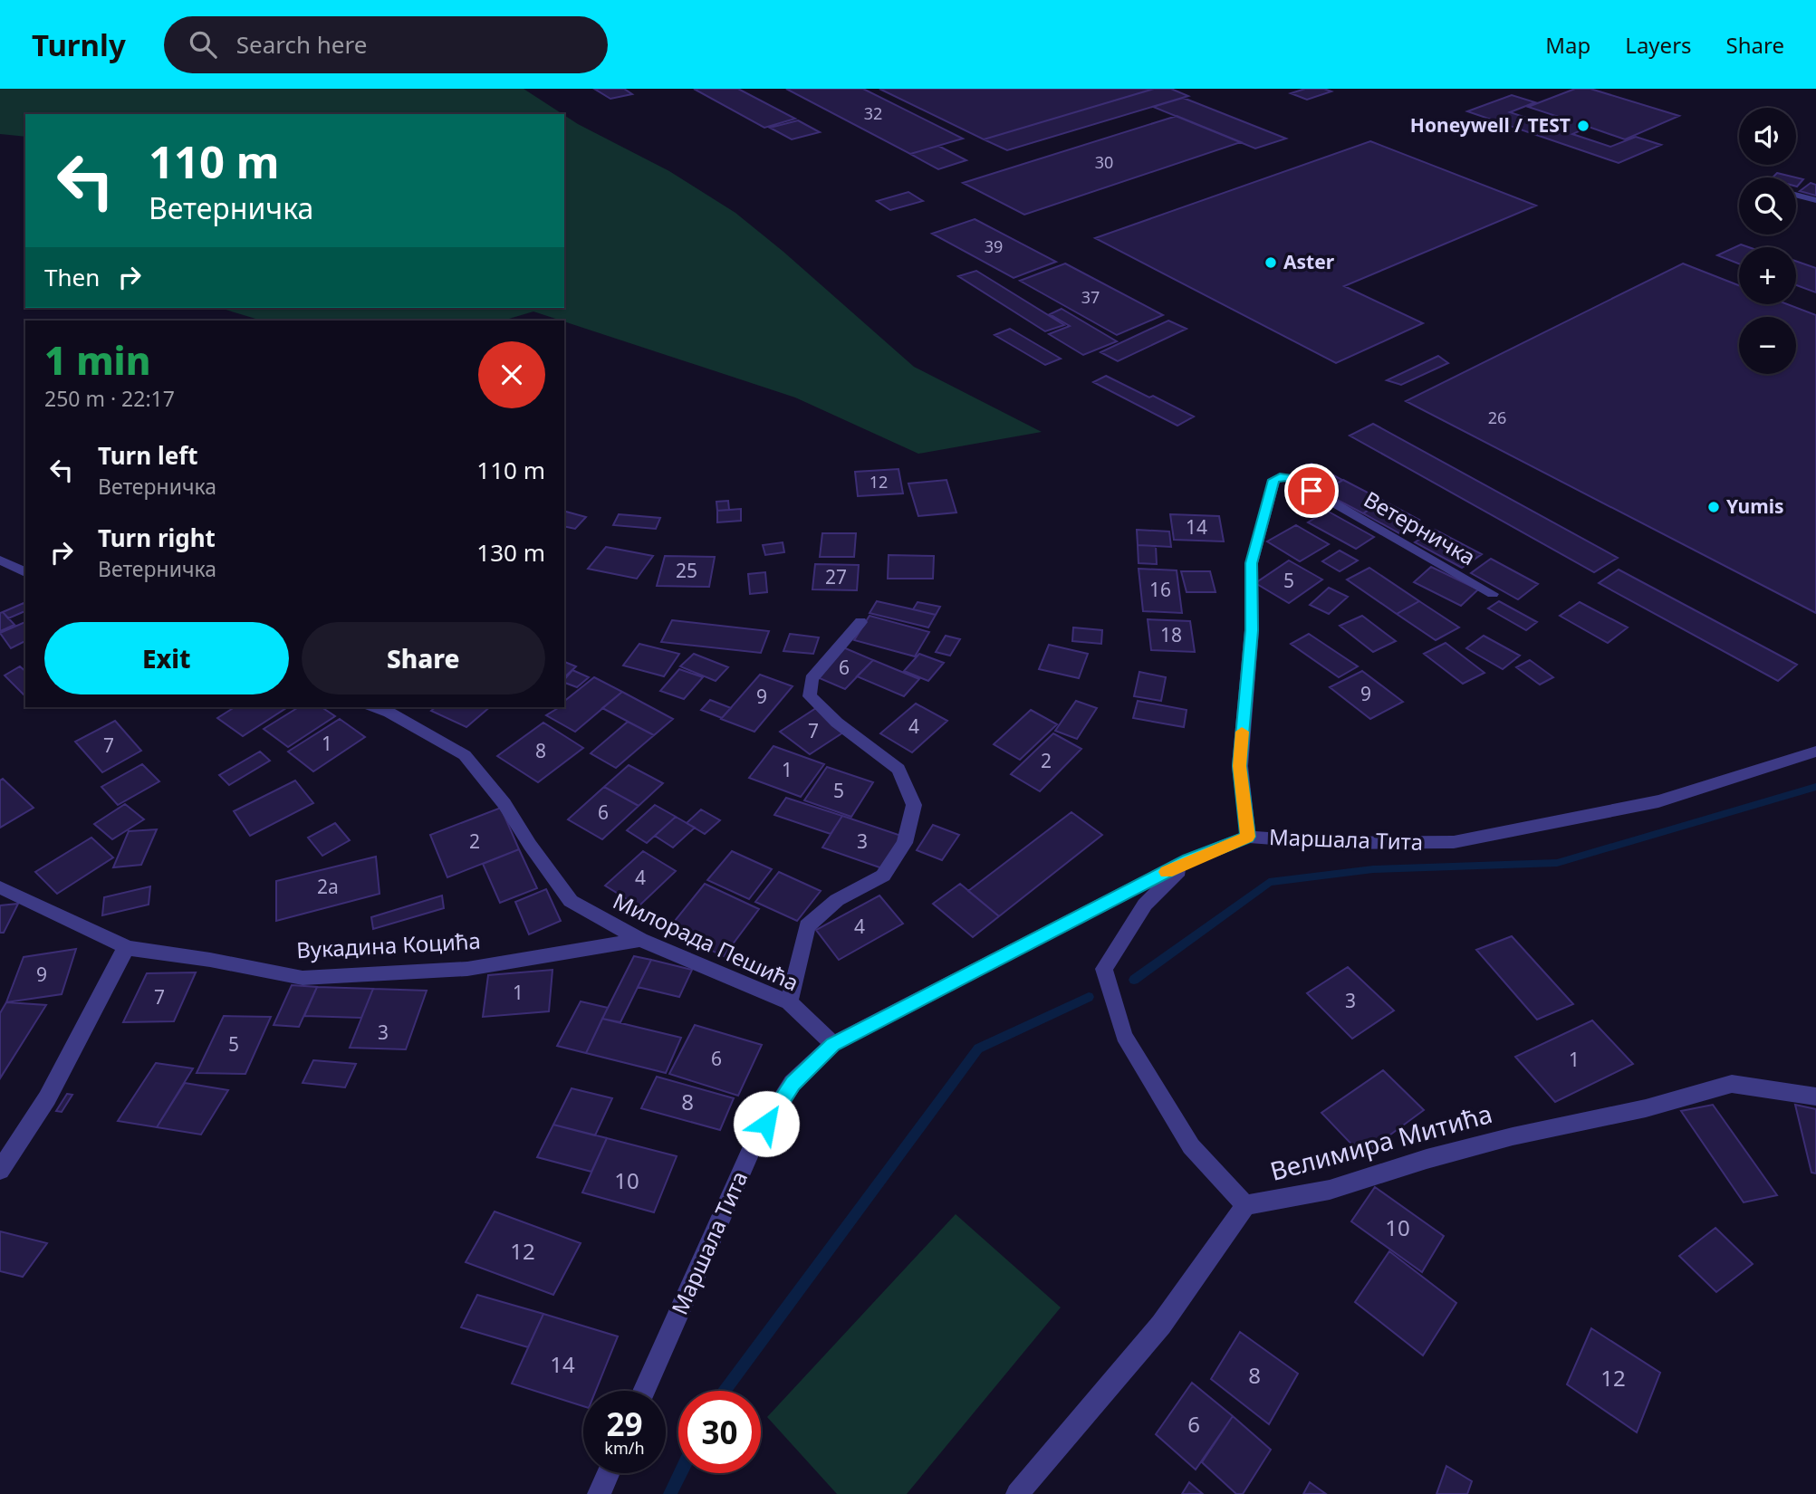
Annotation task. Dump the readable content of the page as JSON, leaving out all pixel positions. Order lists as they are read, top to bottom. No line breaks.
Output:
{"streets":{"street":["Ветерничка","Маршала Тита","Милорада Пешића","Вукадина Коцића","Велимира Митића"]},"crossings":[["Ветерничка","Маршала Тита"],["Маршала Тита","Милорада Пешића"],["Милорада Пешића","Вукадина Коцића"]],"places":["Honeywell / TEST","Aster","Yumis"],"house_numbers":["32","30","39","37","26","12","14","25","27","5","16","18","6","9","9","4","7","1","7","8","2","1","5","6","2","3","4","2a","4","9","1","7","3","3","5","6","1","8","10","10","12","14","8","12","6"],"page":{"header":"Turnly","search":"Search here","nav":["Map","Layers","Share"],"map_buttons":["+","−"],"turn":["110 m","Ветерничка"],"then":"Then","heading":["1 min","250 m · 22:17"],"list":[{"name":"Turn left","note":"Ветерничка","value":"110 m"},{"name":"Turn right","note":"Ветерничка","value":"130 m"}],"buttons":["Exit","Share"],"speed":"29 km/h","limit":"30"}}
